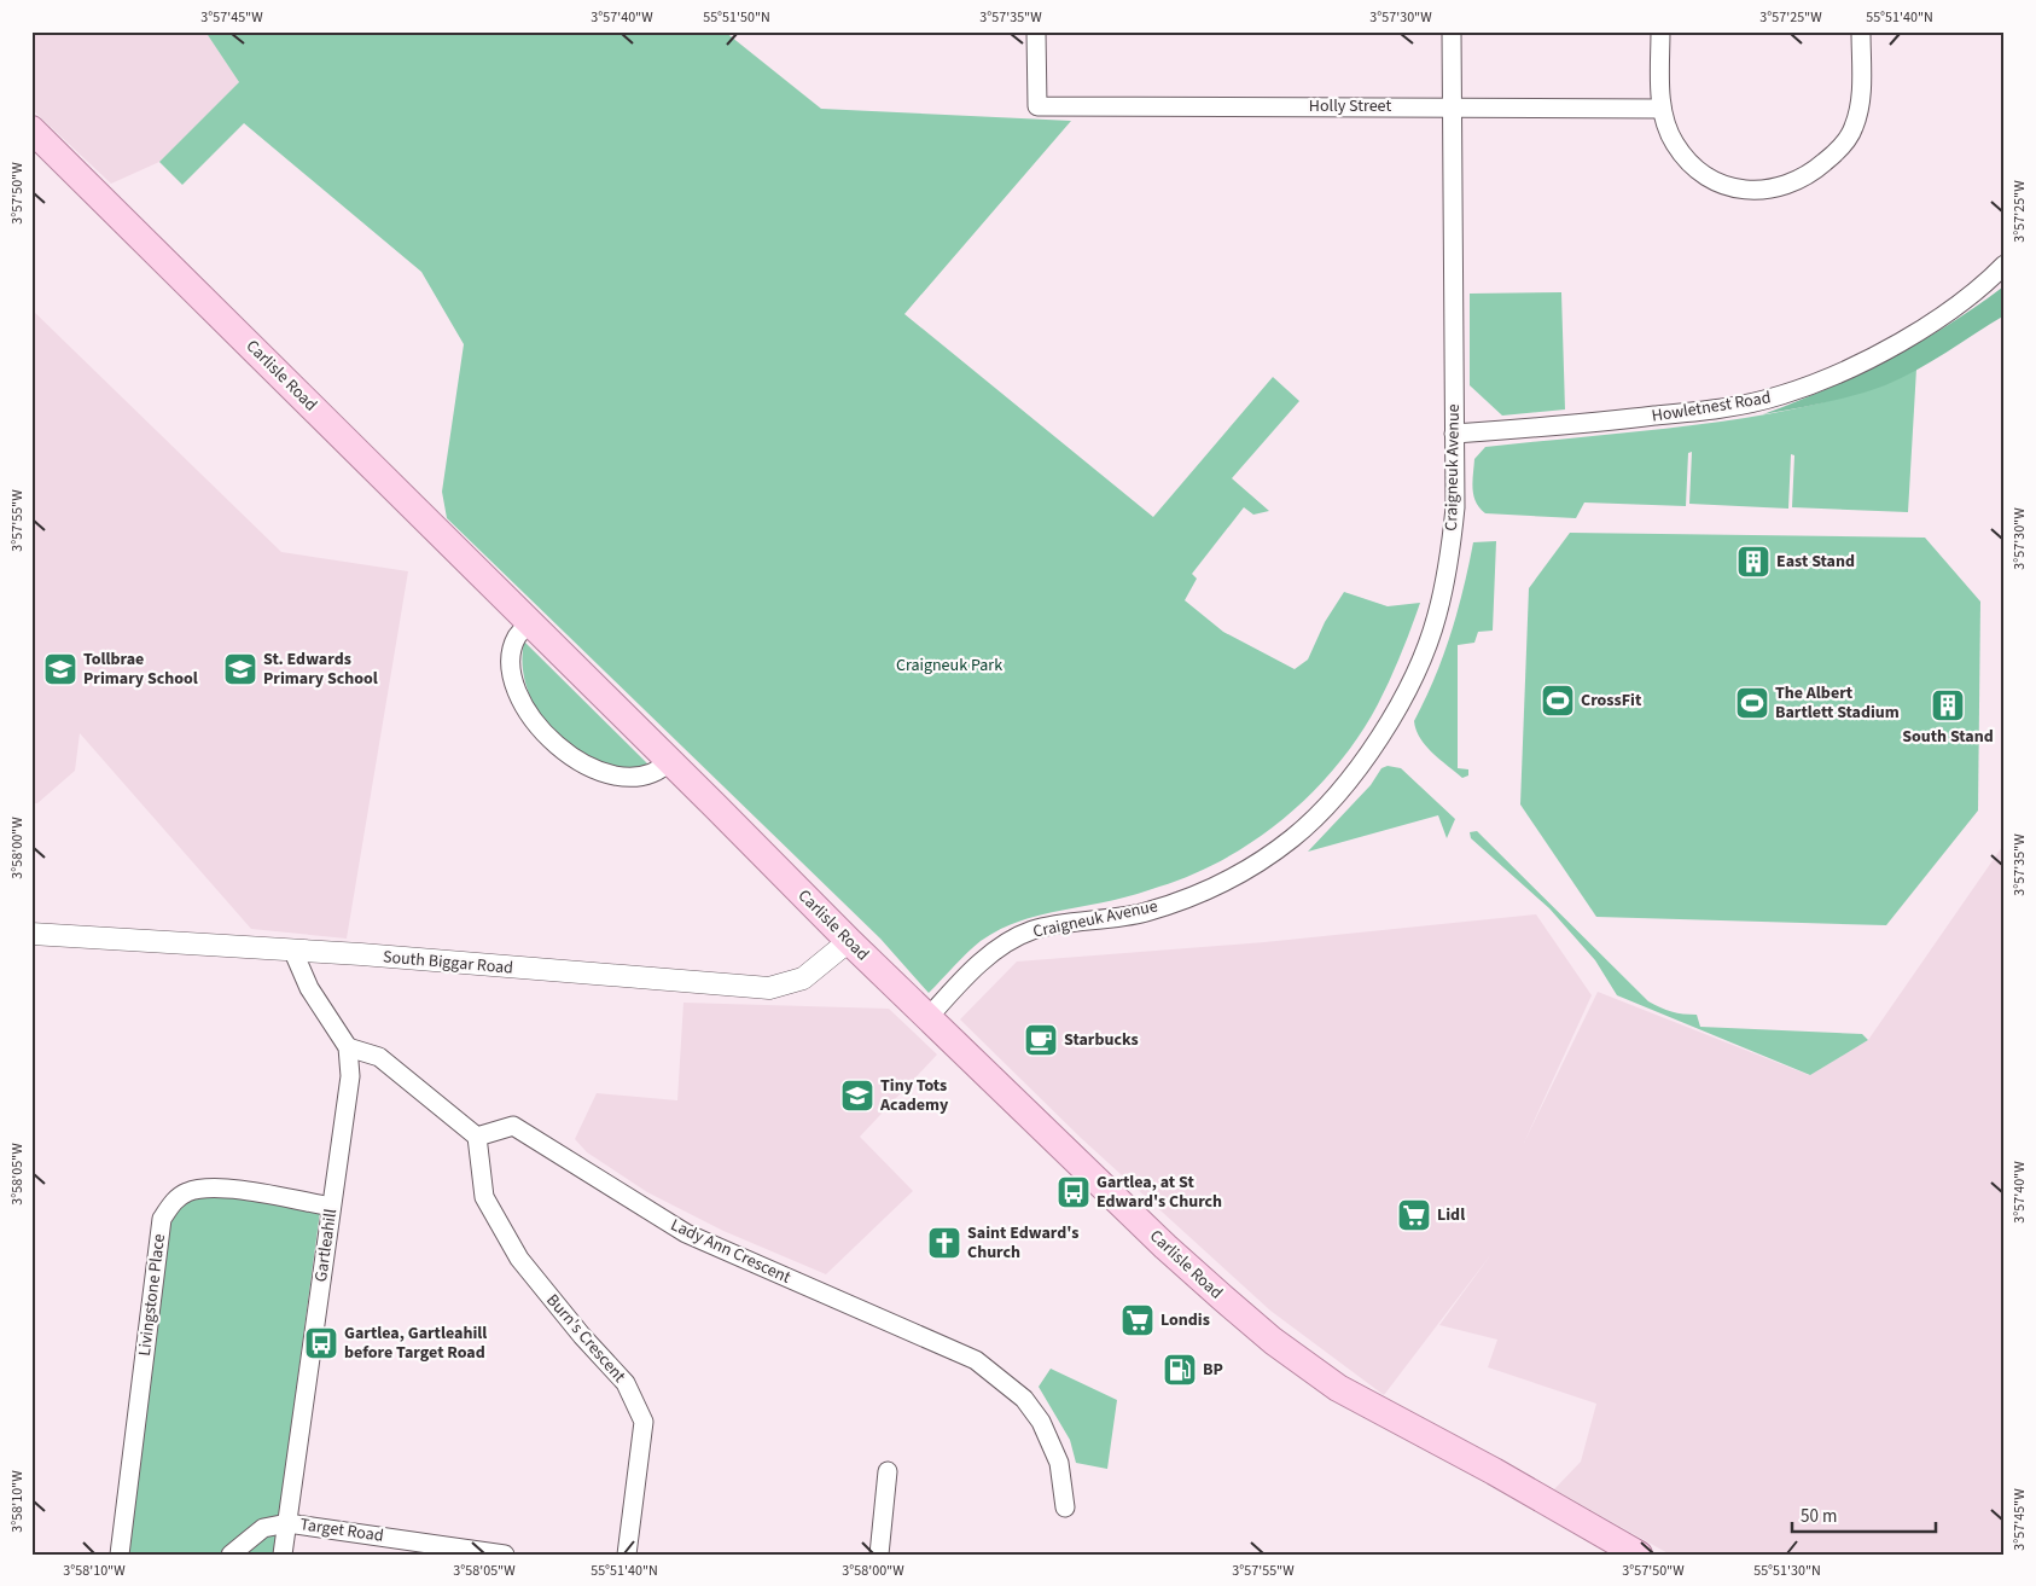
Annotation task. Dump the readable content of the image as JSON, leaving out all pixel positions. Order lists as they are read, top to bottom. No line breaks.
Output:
{"streets":{"main road":["Carlisle Road"],"street":["Holly Street","Howletnest Road","Craigneuk Avenue","South Biggar Road","Gartleahill","Lady Ann Crescent","Livingstone Place","Burn's Crescent","Target Road"]},"crossings":[["Holly Street","Craigneuk Avenue"],["Carlisle Road","Craigneuk Avenue"],["Carlisle Road","South Biggar Road"],["Howletnest Road","Craigneuk Avenue"],["South Biggar Road","Gartleahill"],["Gartleahill","Livingstone Place"],["Gartleahill","Target Road"],["Lady Ann Crescent","Burn's Crescent"]],"parks":["Craigneuk Park"],"places":{"building":["East Stand","South Stand"],"school or university":["Tollbrae Primary School","St. Edwards Primary School","Tiny Tots Academy"],"sports":["CrossFit","The Albert Bartlett Stadium"],"cafe":["Starbucks"],"bus stop":["Gartlea, at St Edward's Church","Gartlea, Gartleahill before Target Road"],"supermarket":["Lidl","Londis"],"church":["Saint Edward's Church"],"fuel station":["BP"]},"scale_bar":"50 m","coordinates":["3°57'45\"W","3°57'40\"W","55°51'50\"N","3°57'35\"W","3°57'30\"W","3°57'25\"W","55°51'40\"N","3°57'50\"W","3°57'55\"W","3°58'00\"W","3°58'05\"W","3°58'10\"W","55°51'30\"N"]}
